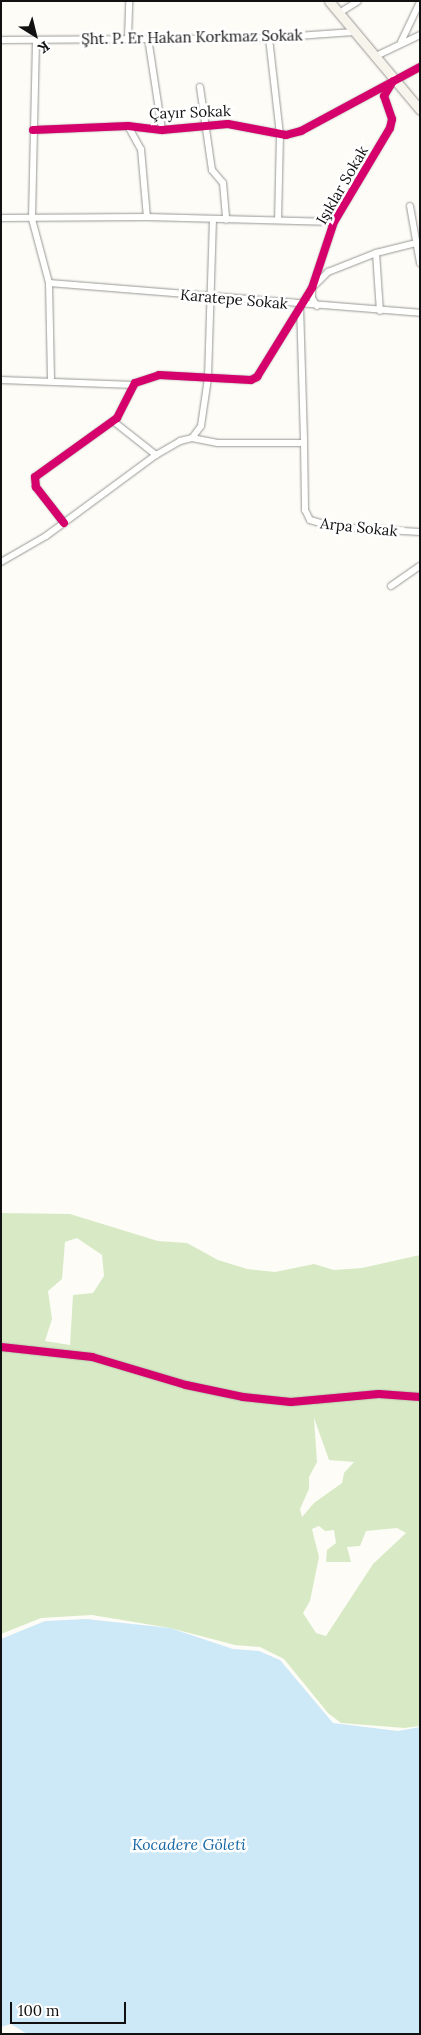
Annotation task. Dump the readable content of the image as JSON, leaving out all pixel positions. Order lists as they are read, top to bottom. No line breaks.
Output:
{"streets":{"street":["Şht. P. Er Hakan Korkmaz Sokak","Çayır Sokak","Işıklar Sokak","Karatepe Sokak","Arpa Sokak"]},"crossings":[["Çayır Sokak","Işıklar Sokak"],["Işıklar Sokak","Karatepe Sokak"],["Işıklar Sokak","Arpa Sokak"],["Karatepe Sokak","Arpa Sokak"]],"water":["Kocadere Göleti"],"scale_bar":"100 m","north":"bottom right"}
